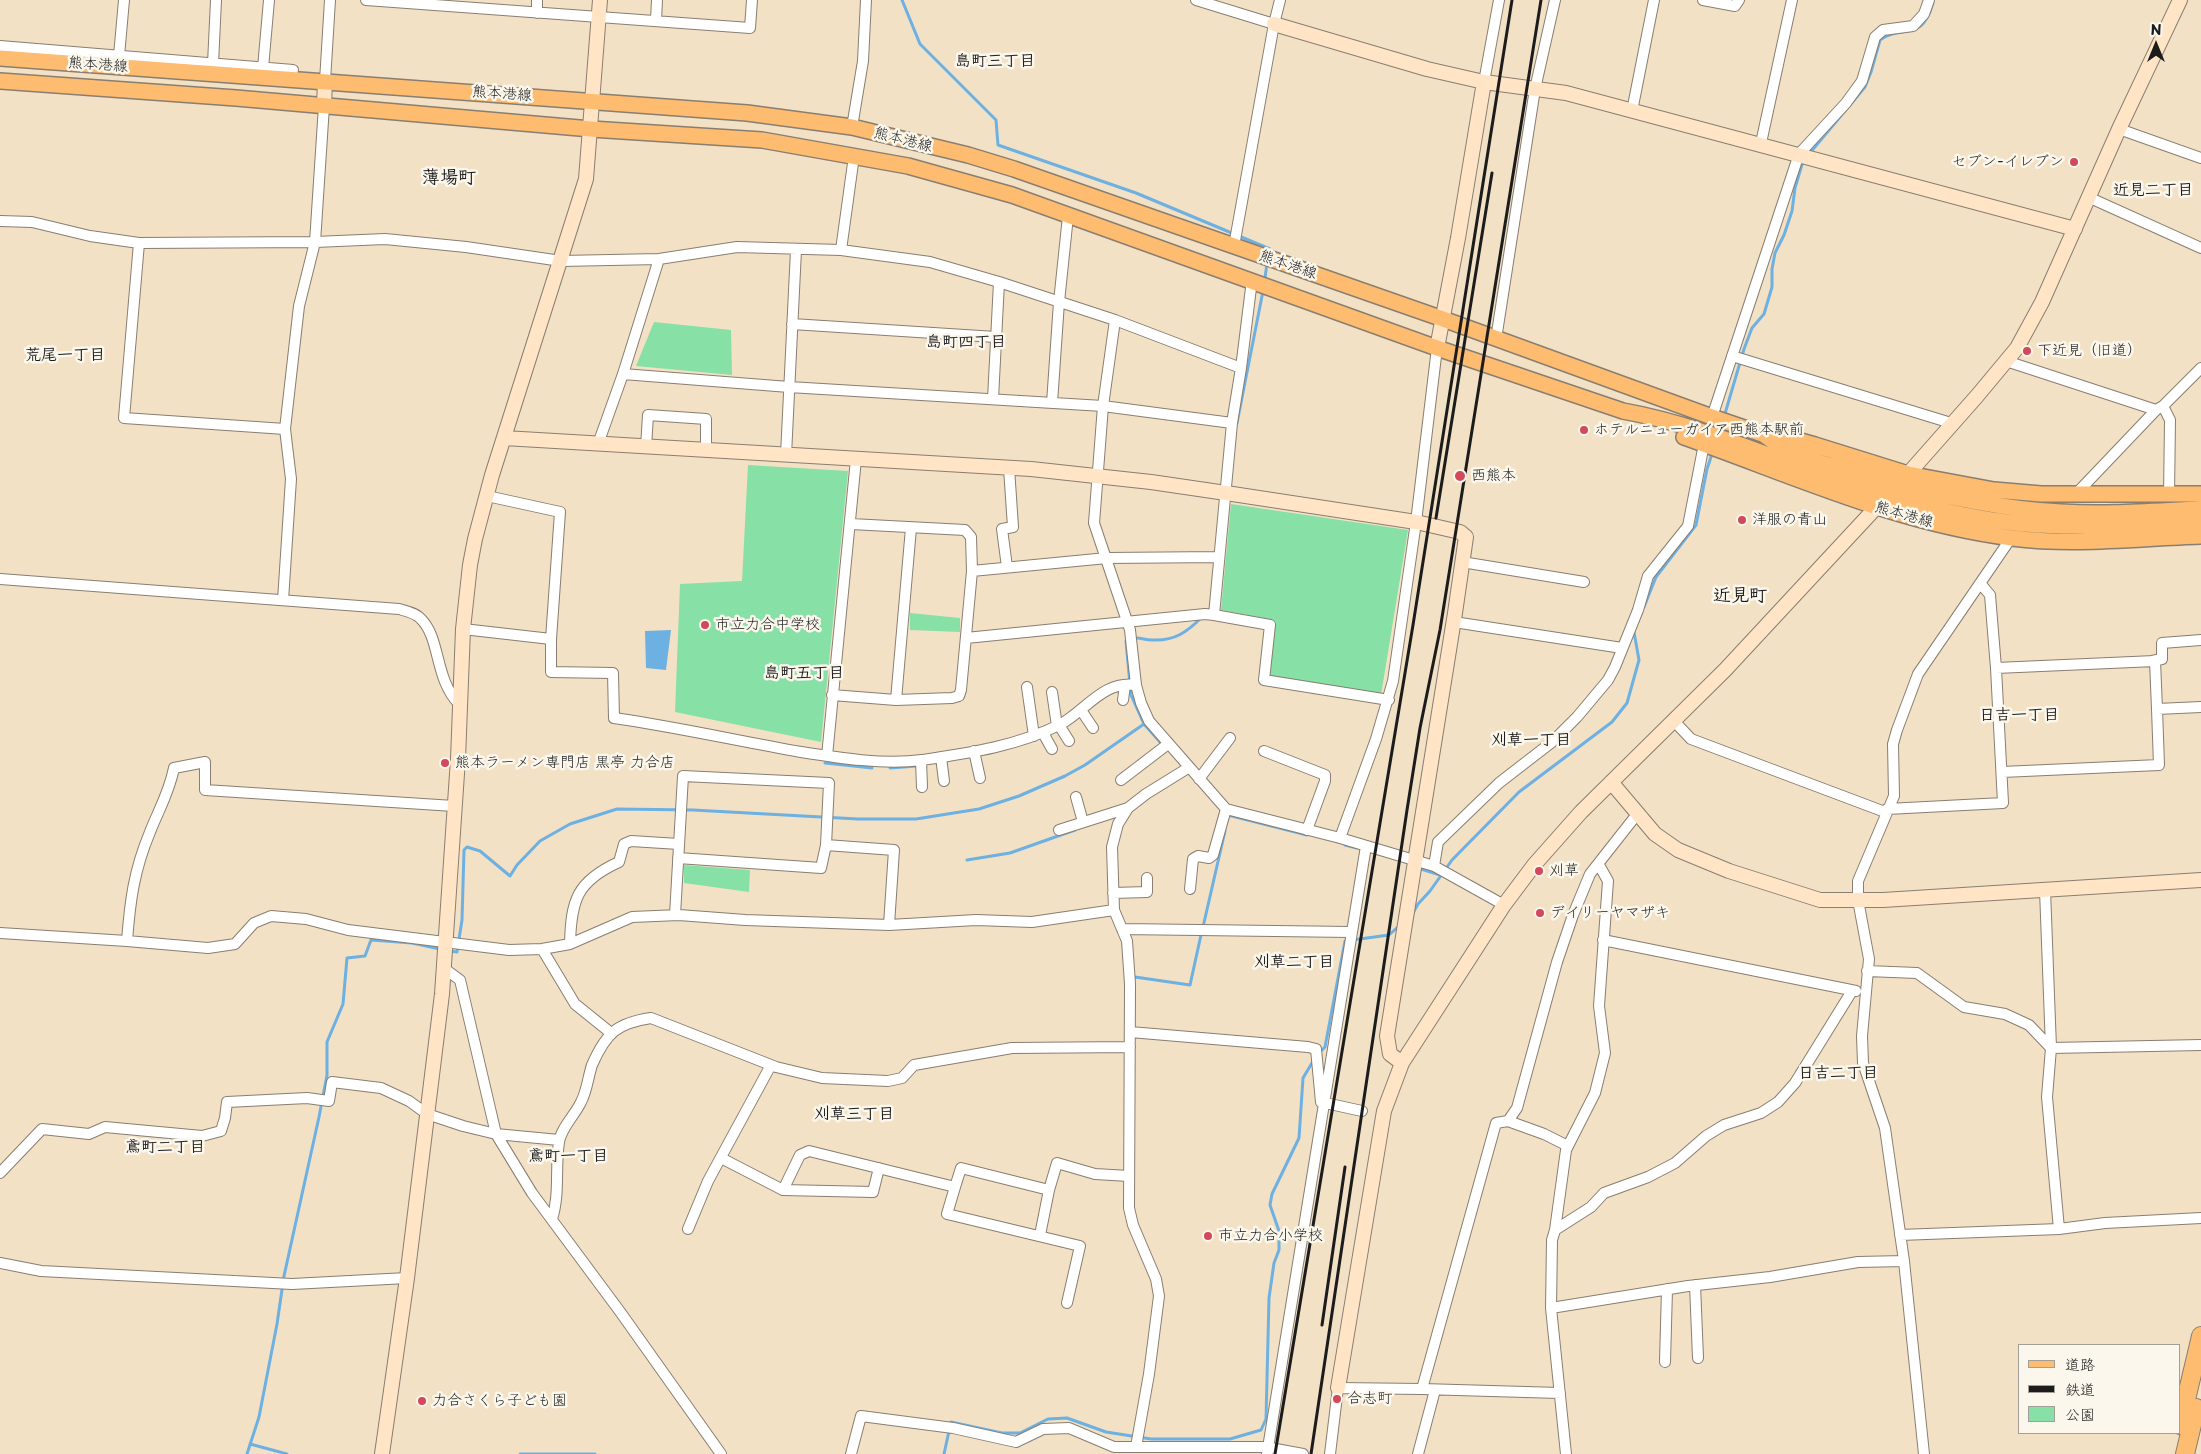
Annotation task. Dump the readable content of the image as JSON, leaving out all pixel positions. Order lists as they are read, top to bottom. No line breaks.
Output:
{"streets":{"main road":["熊本港線"]},"districts":["島町三丁目","薄場町","近見二丁目","島町四丁目","荒尾一丁目","近見町","島町五丁目","日吉一丁目","刈草一丁目","刈草二丁目","日吉二丁目","刈草三丁目","鳶町二丁目","鳶町一丁目"],"places":["セブン-イレブン","下近見（旧道）","ホテルニューガイア西熊本駅前","西熊本","洋服の青山","市立力合中学校","熊本ラーメン専門店 黒亭 力合店","刈草","デイリーヤマザキ","市立力合小学校","合志町","力合さくら子ども園"],"legend":["道路","鉄道","公園"],"north":"top"}
